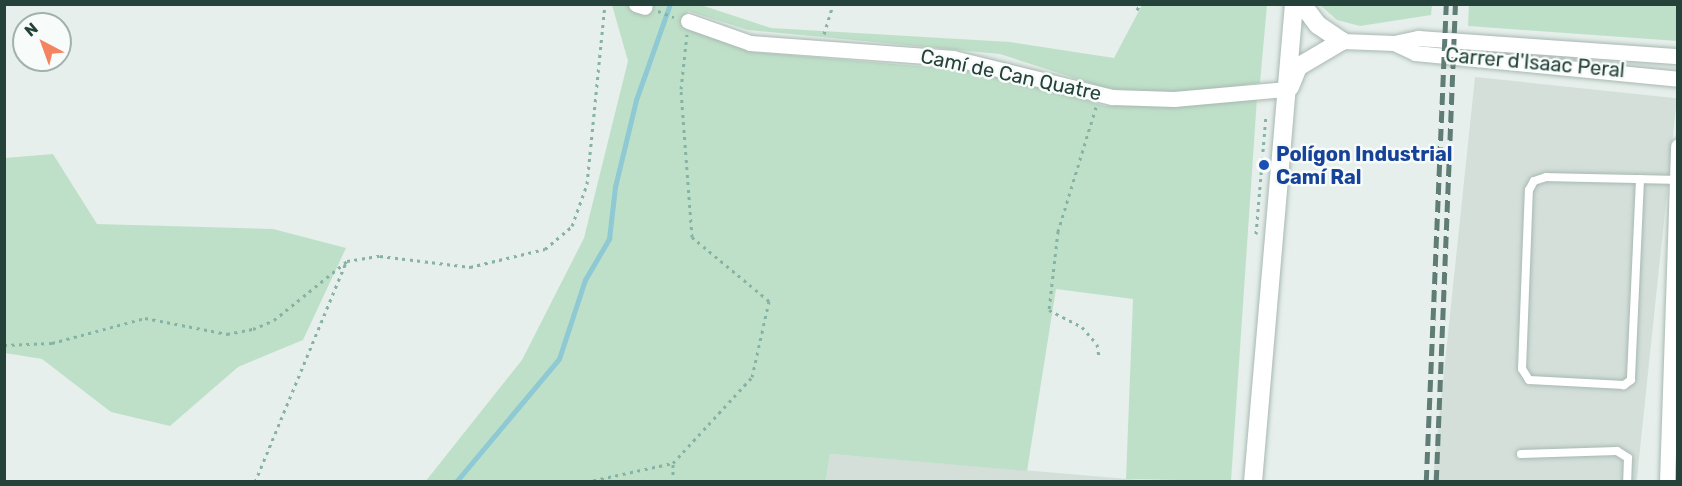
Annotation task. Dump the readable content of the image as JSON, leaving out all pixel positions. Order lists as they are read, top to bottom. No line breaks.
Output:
{"streets":{"street":["Carrer d'Isaac Peral","Camí de Can Quatre"]},"places":["Polígon Industrial Camí Ral"],"north":"top left"}
